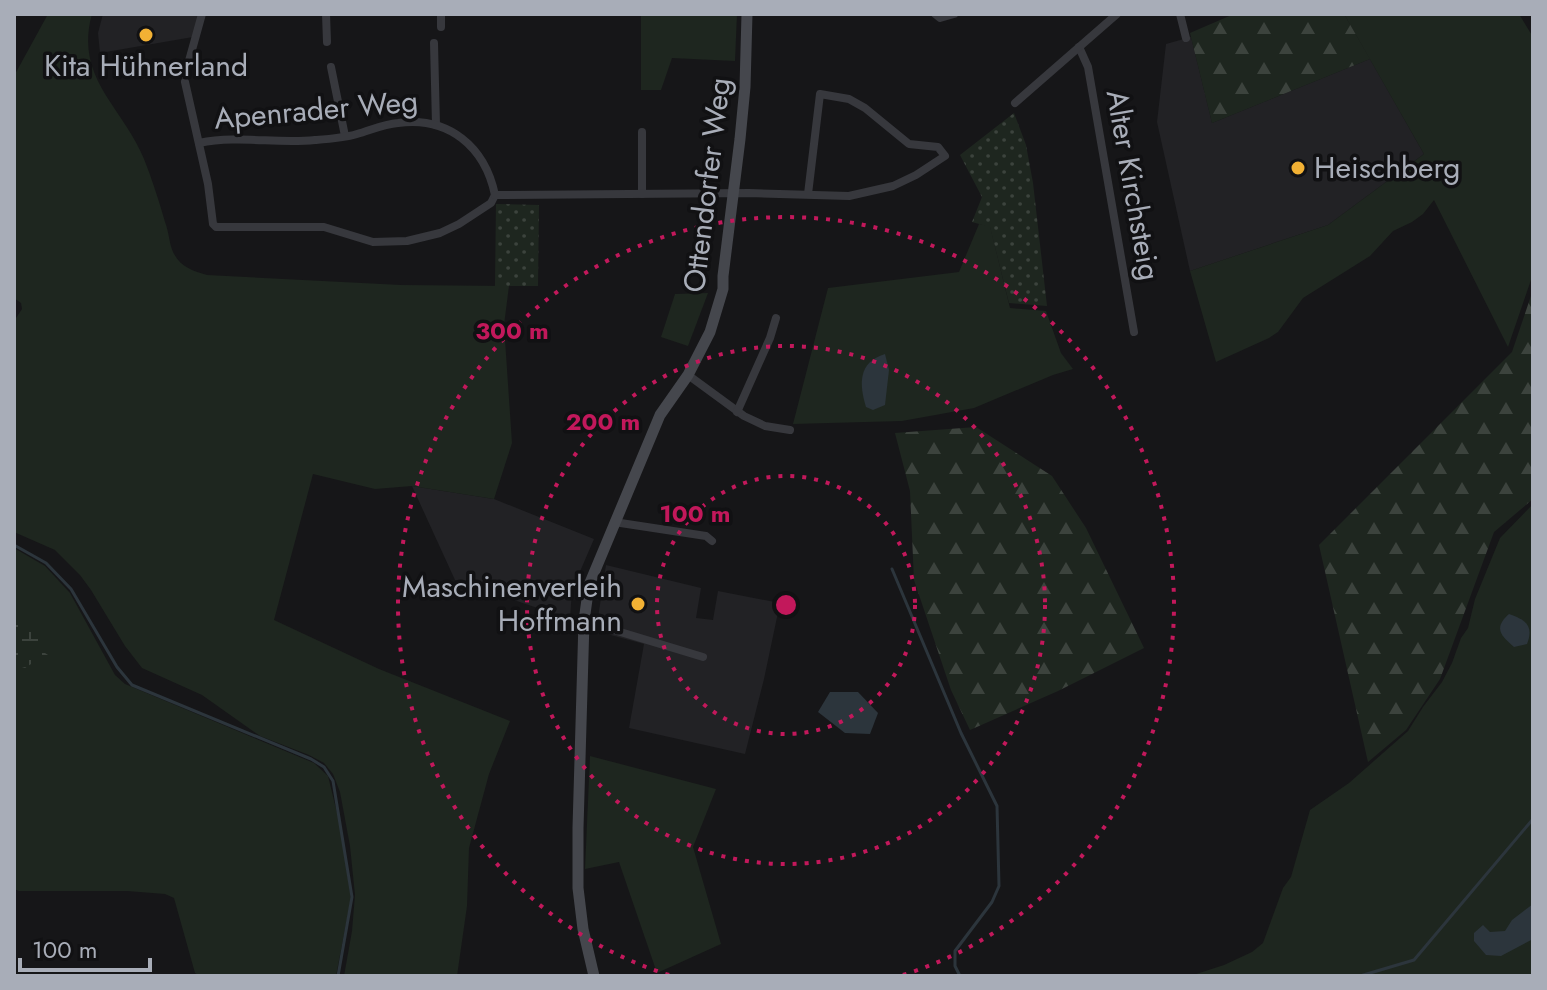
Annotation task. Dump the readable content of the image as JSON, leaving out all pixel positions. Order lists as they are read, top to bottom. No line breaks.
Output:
{"streets":{"main road":["Ottendorfer Weg"],"street":["Apenrader Weg","Alter Kirchsteig"]},"places":["Kita Hühnerland","Heischberg","Maschinenverleih Hoffmann"],"scale_bar":"100 m","rings":["300 m","200 m","100 m"]}
